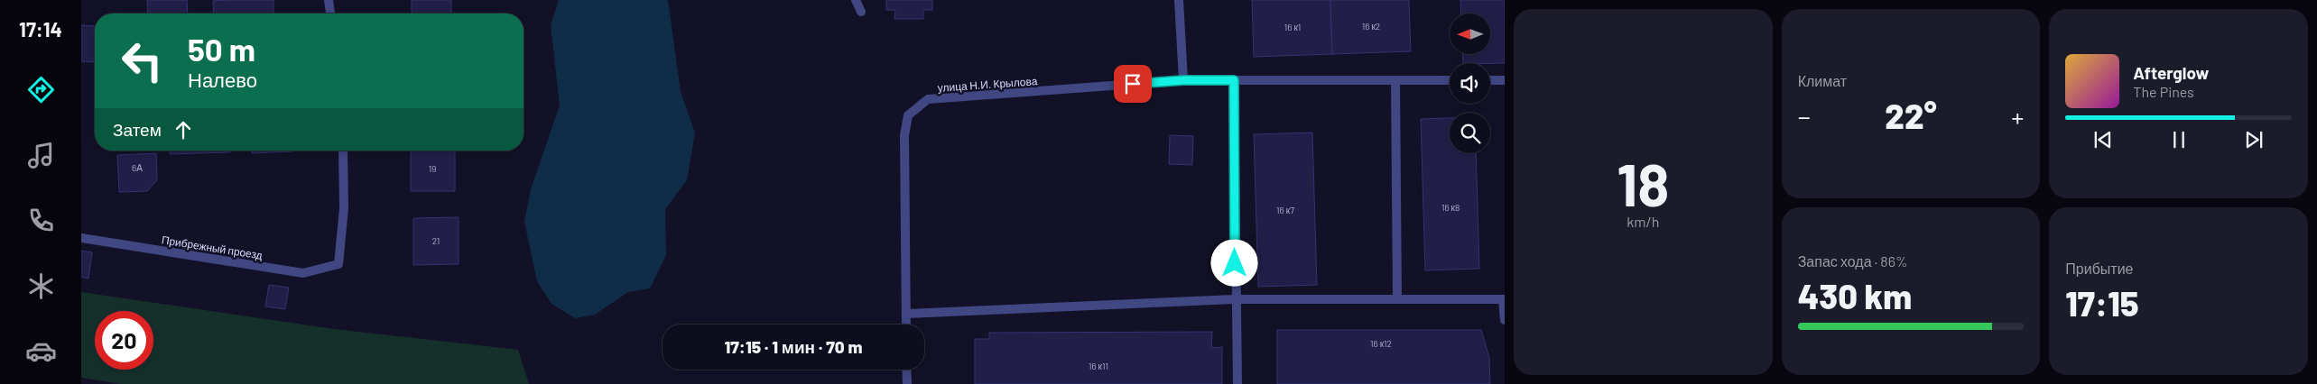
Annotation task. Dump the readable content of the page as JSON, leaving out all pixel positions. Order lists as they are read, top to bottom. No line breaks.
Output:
{"streets":{"street":["улица Н.И. Крылова","Прибрежный проезд"]},"house_numbers":["16 к2","16 к1","6А","19","16 к8","16 к7","21","16 к12","16 к11"],"north":"left","page":{"tabs":"17:14","tile":[["18","km/h"],"Климат",["Запас хода · 86%","430 km"],["Прибытие","17:15"]],"turn":["50 m","Налево"],"song":["Afterglow","The Pines"],"heat":["−","22°","+"],"then":"Затем","limit":"20","trip":"17:15 · 1 мин · 70 m"}}
